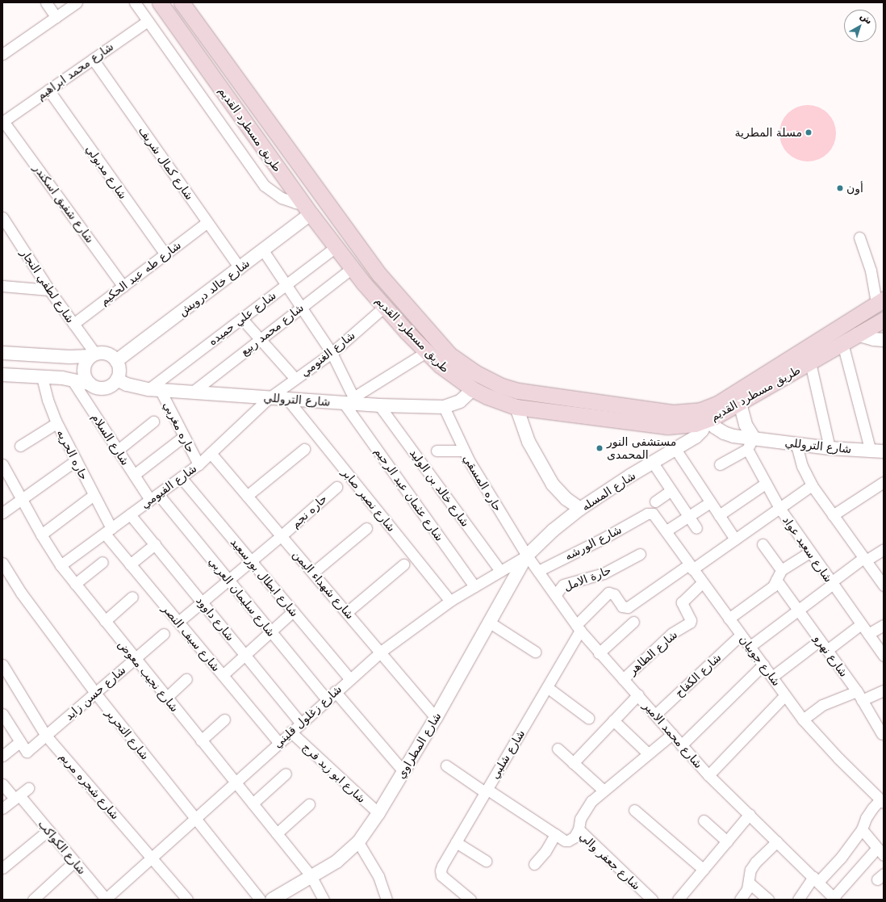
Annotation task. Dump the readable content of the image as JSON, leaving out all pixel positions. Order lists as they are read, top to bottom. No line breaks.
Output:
{"streets":{"main road":["طريق مسطرد القديم"],"street":["شارع محمد ابراهيم","شارع كمال شريف","شارع مدبولي","شارع شفيق اسكندر","شارع طه عبد الحكيم","شارع لطفي النجار","شارع خالد درويش","شارع علي حميده","شارع محمد ربيع","شارع الغنومي","شارع التروللي","حاره مغربي","شارع السلام","حاره الحريه","حاره المسقي","شارع الفيومي","شارع خالد بن الوليد","شارع المسله","شارع عثمان عبد الرحيم","شارع نصير صابر","حاره نجم","شارع الورشه","شارع سعيد عواد","شارع ابطال بورسعيد","حارة الامل","شارع شهداء اليمن","شارع سليمان العربي","شارع داوود","شارع سيف النصر","شارع الطاهر","شارع نهرو","شارع جوبيان","شارع الكفاح","شارع نجيب معوض","شارع حسن زايد","شارع زغلول قليني","شارع التحرير","شارع محمد الامير","شارع المطراوي","شارع شلبي","شارع ابو زيد فرج","شارع شجره مريم","شارع الكواكب","شارع جعفر والي"]},"crossings":[["شارع محمد ابراهيم","شارع كمال شريف"],["شارع محمد ابراهيم","شارع مدبولي"],["شارع محمد ابراهيم","شارع شفيق اسكندر"],["طريق مسطرد القديم","شارع خالد درويش"],["طريق مسطرد القديم","شارع علي حميده"],["طريق مسطرد القديم","شارع محمد ربيع"],["طريق مسطرد القديم","شارع الغنومي"],["طريق مسطرد القديم","شارع التروللي"],["طريق مسطرد القديم","شارع المسله"],["شارع كمال شريف","شارع طه عبد الحكيم"],["شارع كمال شريف","شارع خالد درويش"],["شارع مدبولي","شارع طه عبد الحكيم"],["شارع شفيق اسكندر","شارع طه عبد الحكيم"],["شارع طه عبد الحكيم","شارع لطفي النجار"],["شارع لطفي النجار","شارع خالد درويش"],["شارع لطفي النجار","شارع التروللي"],["شارع خالد درويش","شارع التروللي"],["شارع خالد درويش","شارع عثمان عبد الرحيم"],["شارع علي حميده","شارع التروللي"],["شارع علي حميده","حاره مغربي"],["شارع علي حميده","شارع عثمان عبد الرحيم"],["شارع محمد ربيع","شارع التروللي"],["شارع محمد ربيع","شارع عثمان عبد الرحيم"],["شارع الغنومي","شارع التروللي"],["شارع الغنومي","شارع الفيومي"],["شارع الغنومي","شارع عثمان عبد الرحيم"],["شارع التروللي","حاره مغربي"],["شارع التروللي","حاره المسقي"],["شارع التروللي","شارع الفيومي"],["شارع التروللي","شارع خالد بن الوليد"],["شارع التروللي","شارع المسله"],["شارع التروللي","شارع عثمان عبد الرحيم"],["شارع التروللي","شارع نصير صابر"],["حاره مغربي","شارع الفيومي"],["شارع السلام","شارع الفيومي"],["شارع السلام","شارع سليمان العربي"],["حاره الحريه","شارع الفيومي"],["حاره الحريه","شارع سيف النصر"],["حاره المسقي","شارع المسله"],["حاره المسقي","شارع زغلول قليني"],["حاره المسقي","شارع محمد الامير"],["حاره المسقي","شارع المطراوي"],["شارع الفيومي","شارع ابطال بورسعيد"],["شارع الفيومي","شارع شهداء اليمن"],["شارع الفيومي","شارع سليمان العربي"],["شارع الفيومي","شارع داوود"],["شارع الفيومي","شارع سيف النصر"],["شارع الفيومي","شارع نجيب معوض"],["شارع خالد بن الوليد","شارع زغلول قليني"],["شارع المسله","شارع زغلول قليني"],["شارع المسله","شارع محمد الامير"],["شارع المسله","شارع المطراوي"],["شارع عثمان عبد الرحيم","شارع زغلول قليني"],["شارع نصير صابر","شارع زغلول قليني"],["حاره نجم","شارع ابطال بورسعيد"],["حاره نجم","شارع شهداء اليمن"],["حاره نجم","شارع سليمان العربي"],["حاره نجم","شارع داوود"],["حاره نجم","شارع سيف النصر"],["شارع الورشه","شارع جوبيان"],["شارع الورشه","شارع محمد الامير"],["شارع ابطال بورسعيد","شارع زغلول قليني"],["حارة الامل","شارع محمد الامير"],["شارع شهداء اليمن","شارع زغلول قليني"],["شارع شهداء اليمن","شارع المطراوي"],["شارع سليمان العربي","شارع زغلول قليني"],["شارع داوود","شارع زغلول قليني"],["شارع سيف النصر","شارع زغلول قليني"],["شارع الطاهر","شارع جوبيان"],["شارع الطاهر","شارع محمد الامير"],["شارع جوبيان","شارع الكفاح"],["شارع جوبيان","شارع شلبي"],["شارع الكفاح","شارع محمد الامير"],["شارع نجيب معوض","شارع حسن زايد"],["شارع نجيب معوض","شارع زغلول قليني"],["شارع نجيب معوض","شارع المطراوي"],["شارع حسن زايد","شارع التحرير"],["شارع حسن زايد","شارع شجره مريم"],["شارع زغلول قليني","شارع التحرير"],["شارع زغلول قليني","شارع محمد الامير"],["شارع زغلول قليني","شارع المطراوي"],["شارع زغلول قليني","شارع ابو زيد فرج"],["شارع زغلول قليني","شارع شجره مريم"],["شارع زغلول قليني","شارع الكواكب"],["شارع محمد الامير","شارع المطراوي"],["شارع محمد الامير","شارع شلبي"],["شارع المطراوي","شارع ابو زيد فرج"],["شارع شلبي","شارع جعفر والي"]],"places":["مسلة المطرية","أون","مستشفى النور المحمدى"],"north":"top right"}
